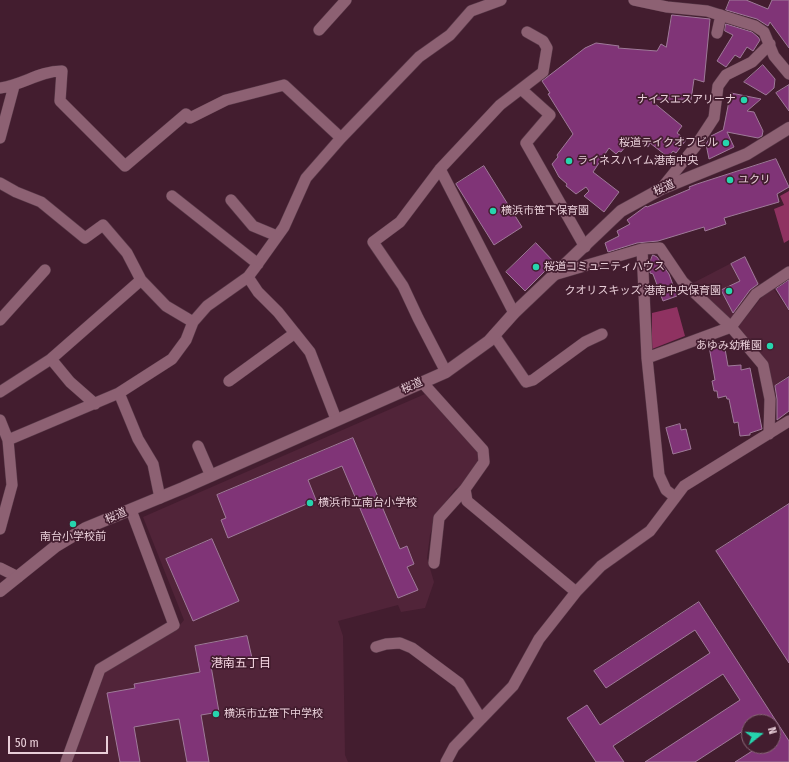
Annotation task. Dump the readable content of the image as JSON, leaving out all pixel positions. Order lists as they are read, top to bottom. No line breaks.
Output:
{"streets":{"street":["桜道"]},"districts":["港南五丁目"],"places":["ナイスエスアリーナ","桜道テイクオフビル","ライネスハイム港南中央","ユクリ","横浜市笹下保育園","桜道コミュニティハウス","クオリスキッズ 港南中央保育園","あゆみ幼稚園","横浜市立南台小学校","南台小学校前","横浜市立笹下中学校"],"scale_bar":"50 m","north":"right"}
